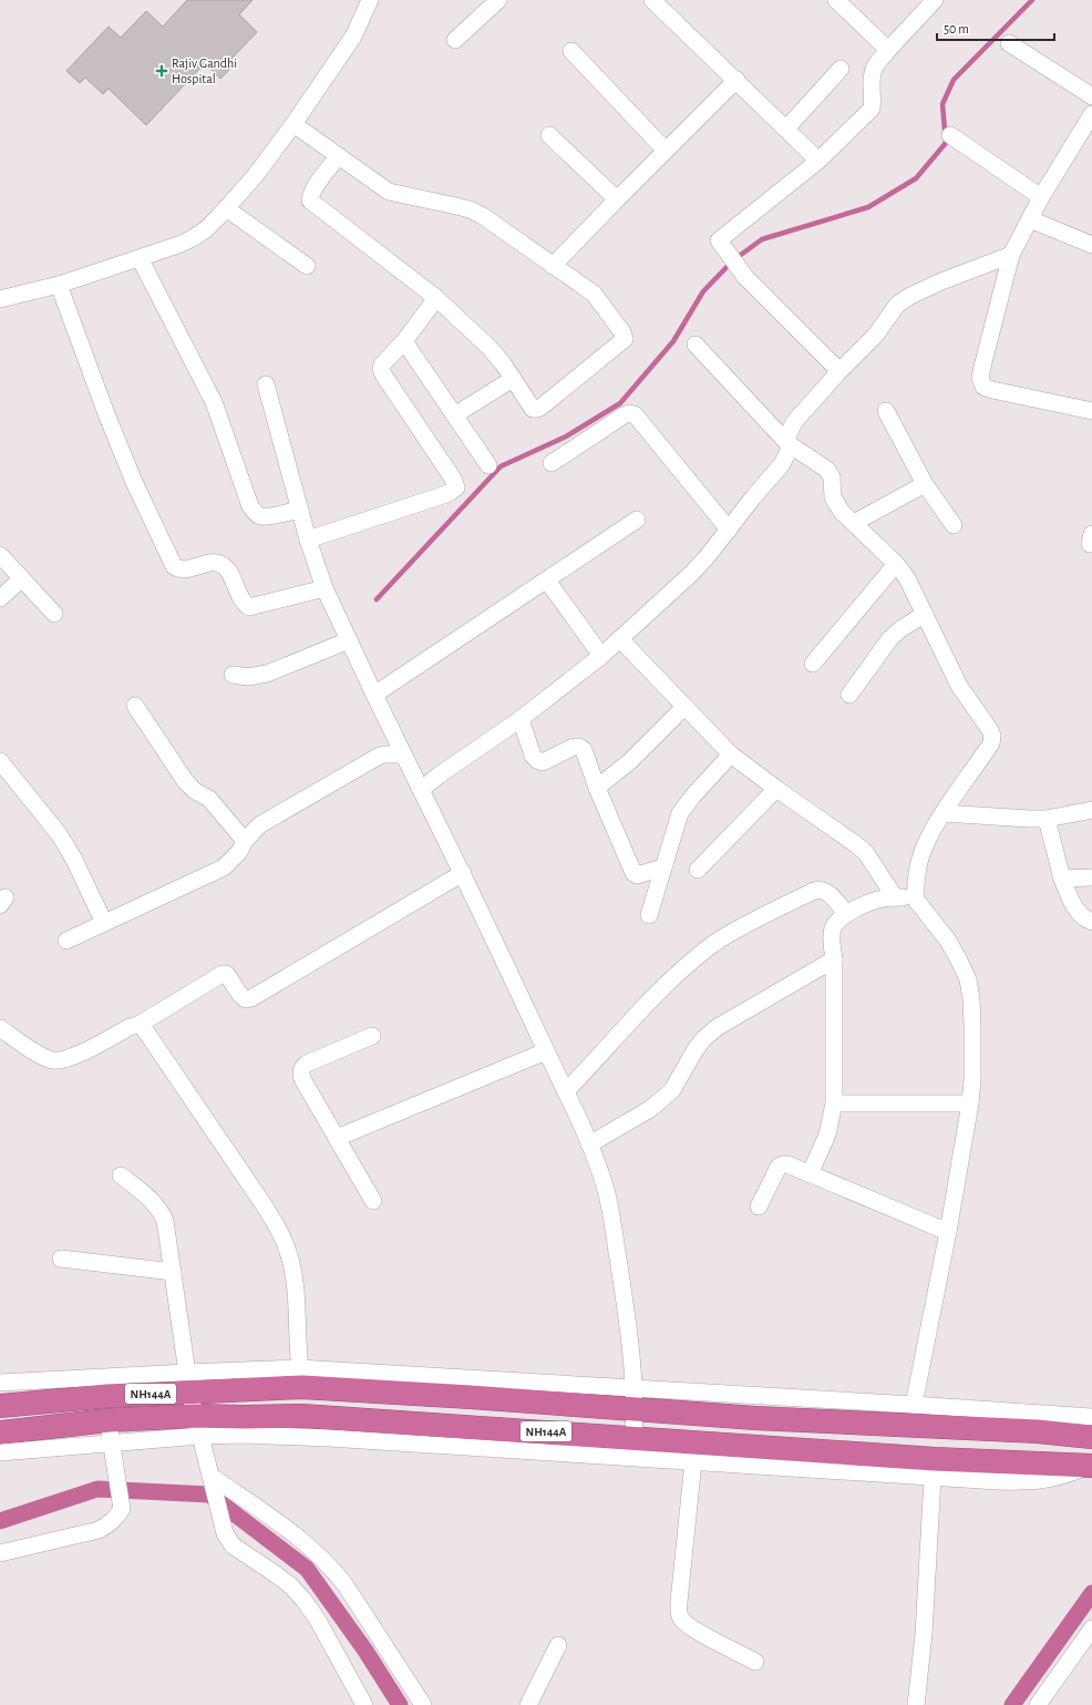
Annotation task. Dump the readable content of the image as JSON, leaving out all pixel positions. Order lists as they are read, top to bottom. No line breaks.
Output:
{"streets":{"highway":["NH144A"]},"places":{"health":["Rajiv Gandhi Hospital"]},"scale_bar":"50 m"}
